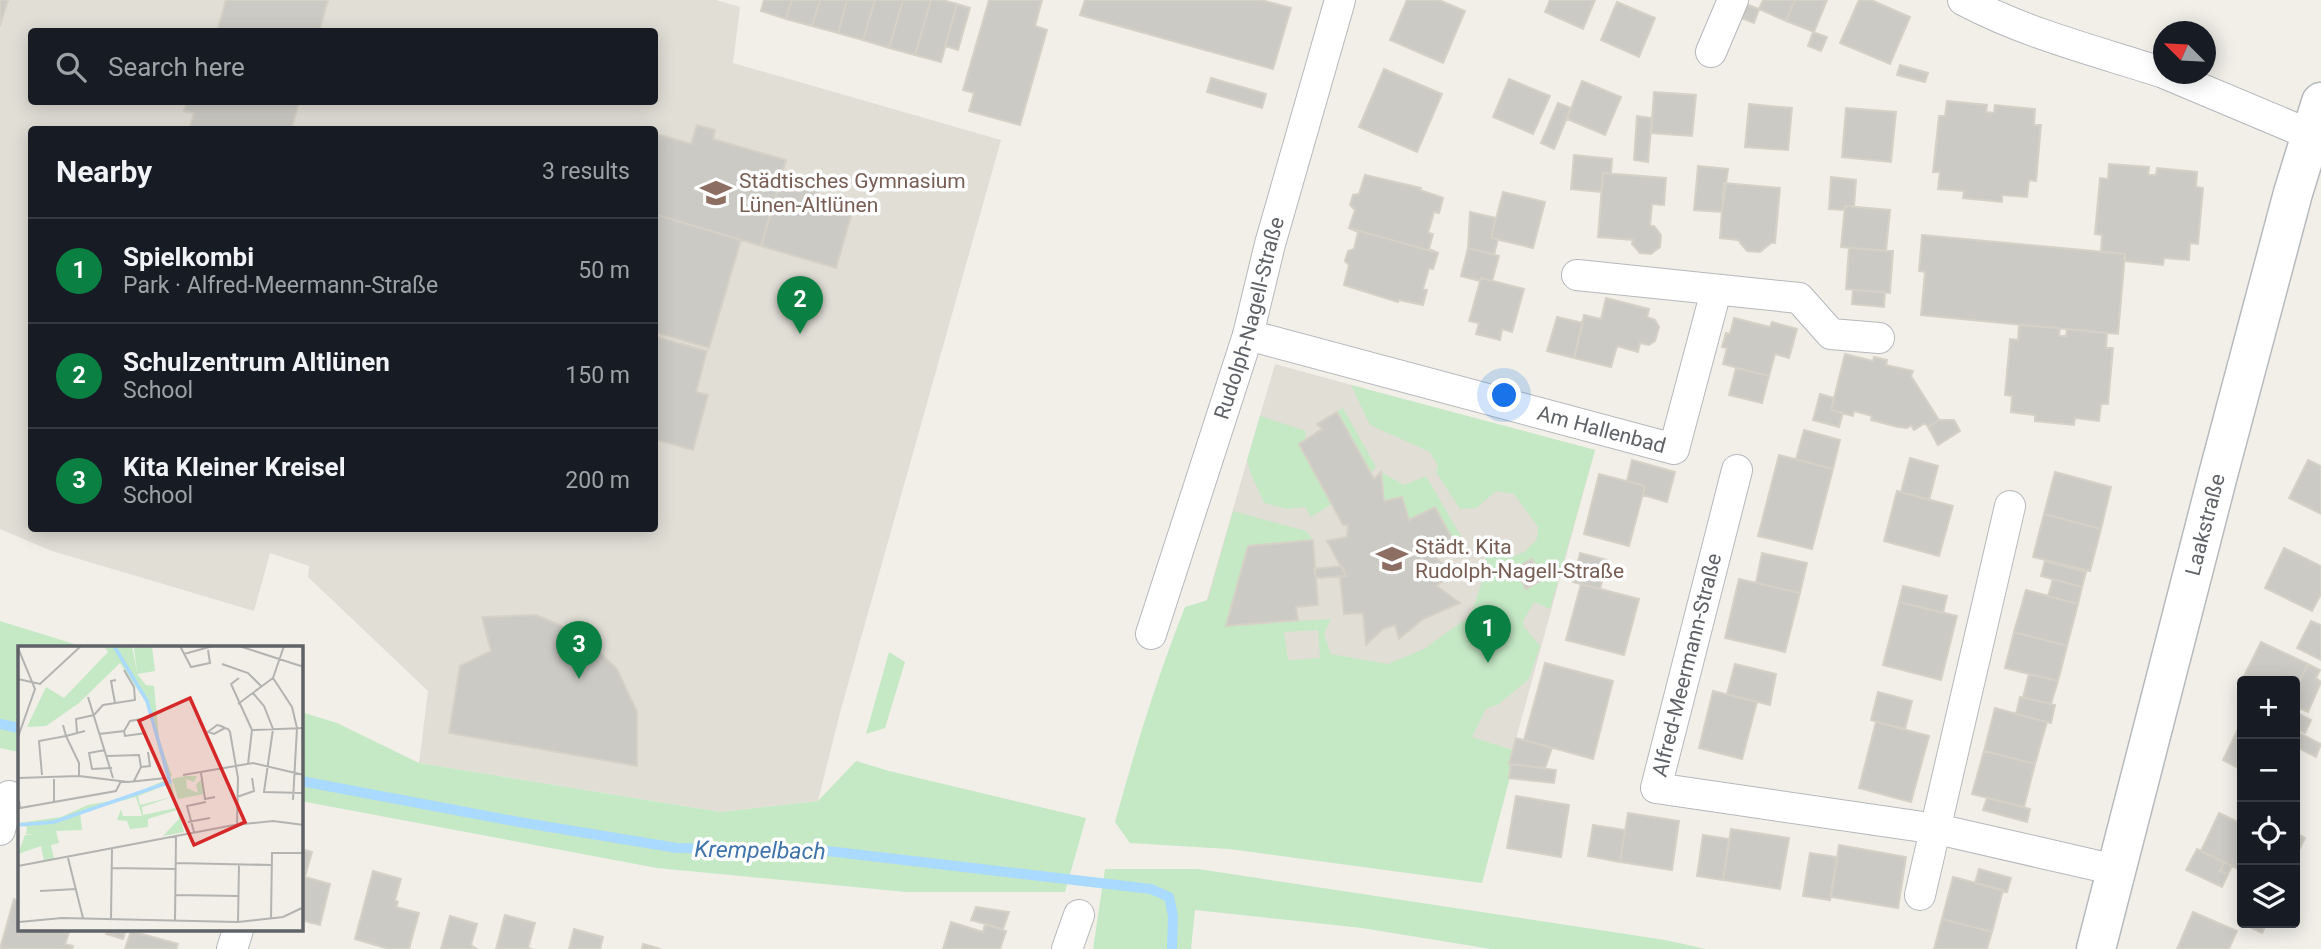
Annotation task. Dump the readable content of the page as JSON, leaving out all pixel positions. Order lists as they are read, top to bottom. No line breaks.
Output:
{"streets":{"street":["Rudolph-Nagell-Straße","Am Hallenbad","Laakstraße","Alfred-Meermann-Straße"]},"crossings":[["Rudolph-Nagell-Straße","Am Hallenbad"],["Laakstraße","Alfred-Meermann-Straße"]],"water":["Krempelbach"],"places":{"school or university":["Städtisches Gymnasium Lünen-Altlünen","Städt. Kita Rudolph-Nagell-Straße"]},"north":"top left","page":{"search":"Search here","heading":["Nearby","3 results"],"list":[{"mark":"1","name":"Spielkombi","note":"Park · Alfred-Meermann-Straße","value":"50 m"},{"mark":"2","name":"Schulzentrum Altlünen","note":"School","value":"150 m"},{"mark":"3","name":"Kita Kleiner Kreisel","note":"School","value":"200 m"}],"pins":["2","1","3"],"map_buttons":["+","−"]}}
